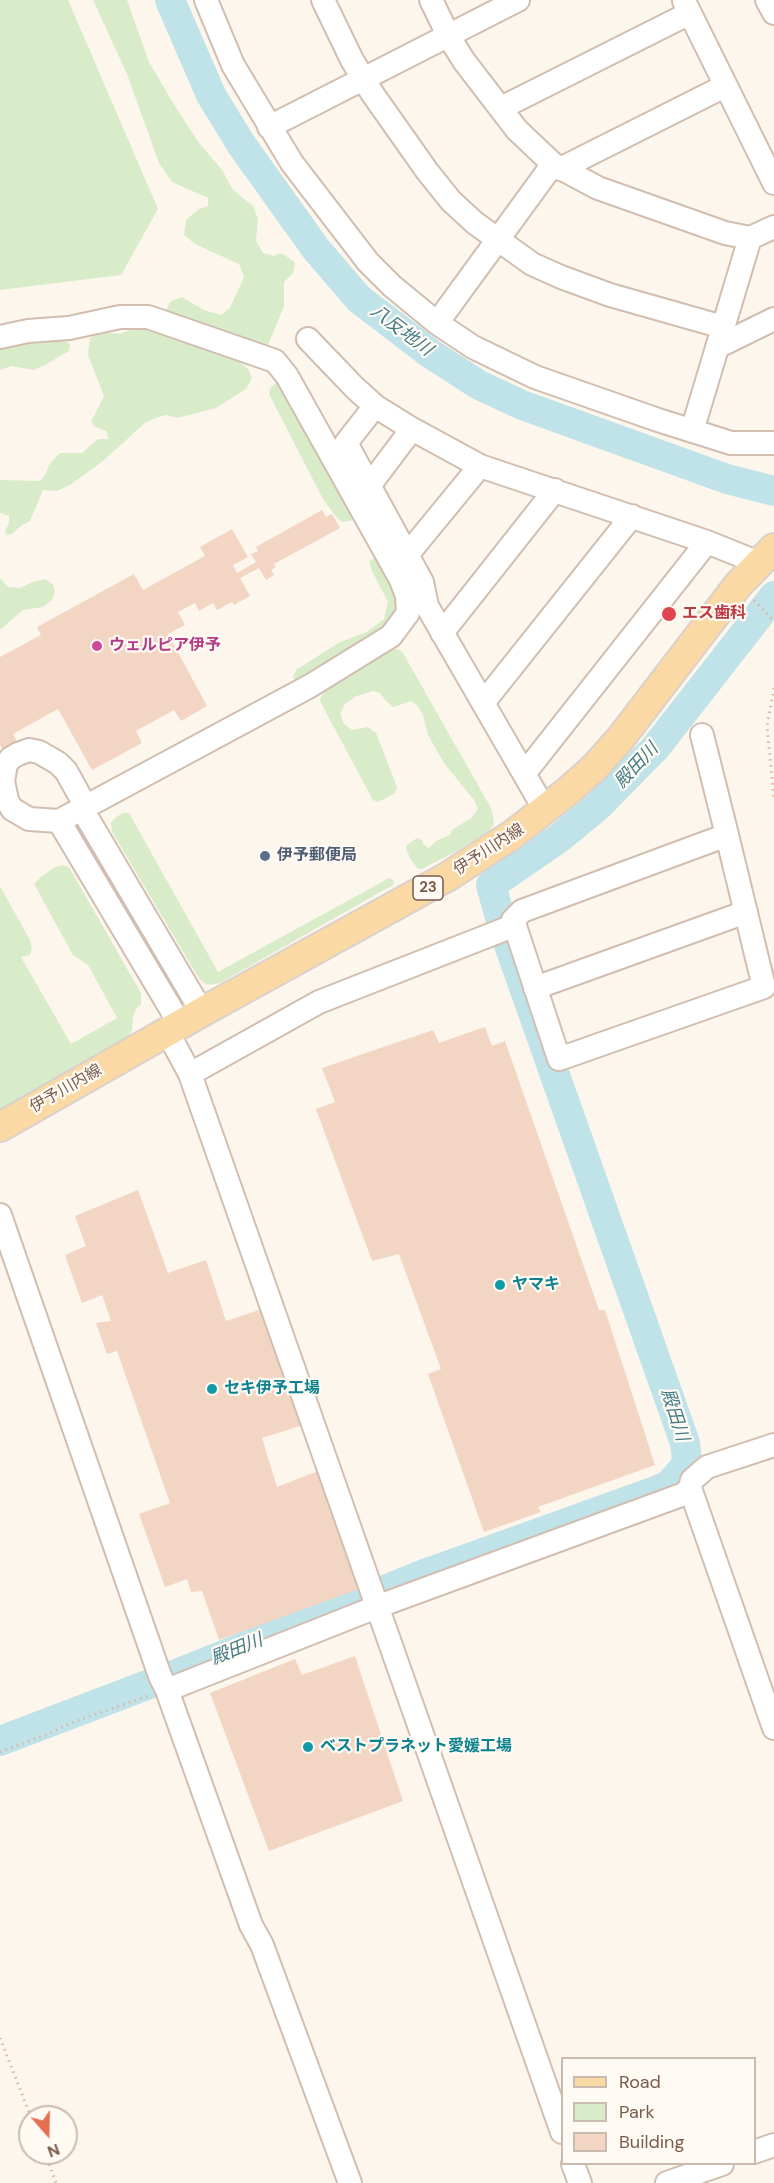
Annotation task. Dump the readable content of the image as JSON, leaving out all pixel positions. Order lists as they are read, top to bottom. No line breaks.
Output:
{"streets":{"main road":["伊予川内線","23"]},"water":["八反地川","殿田川"],"places":["エス歯科","ウェルピア伊予","伊予郵便局","ヤマキ","セキ伊予工場","ベストプラネット愛媛工場"],"legend":["Road","Park","Building"],"north":"bottom"}
